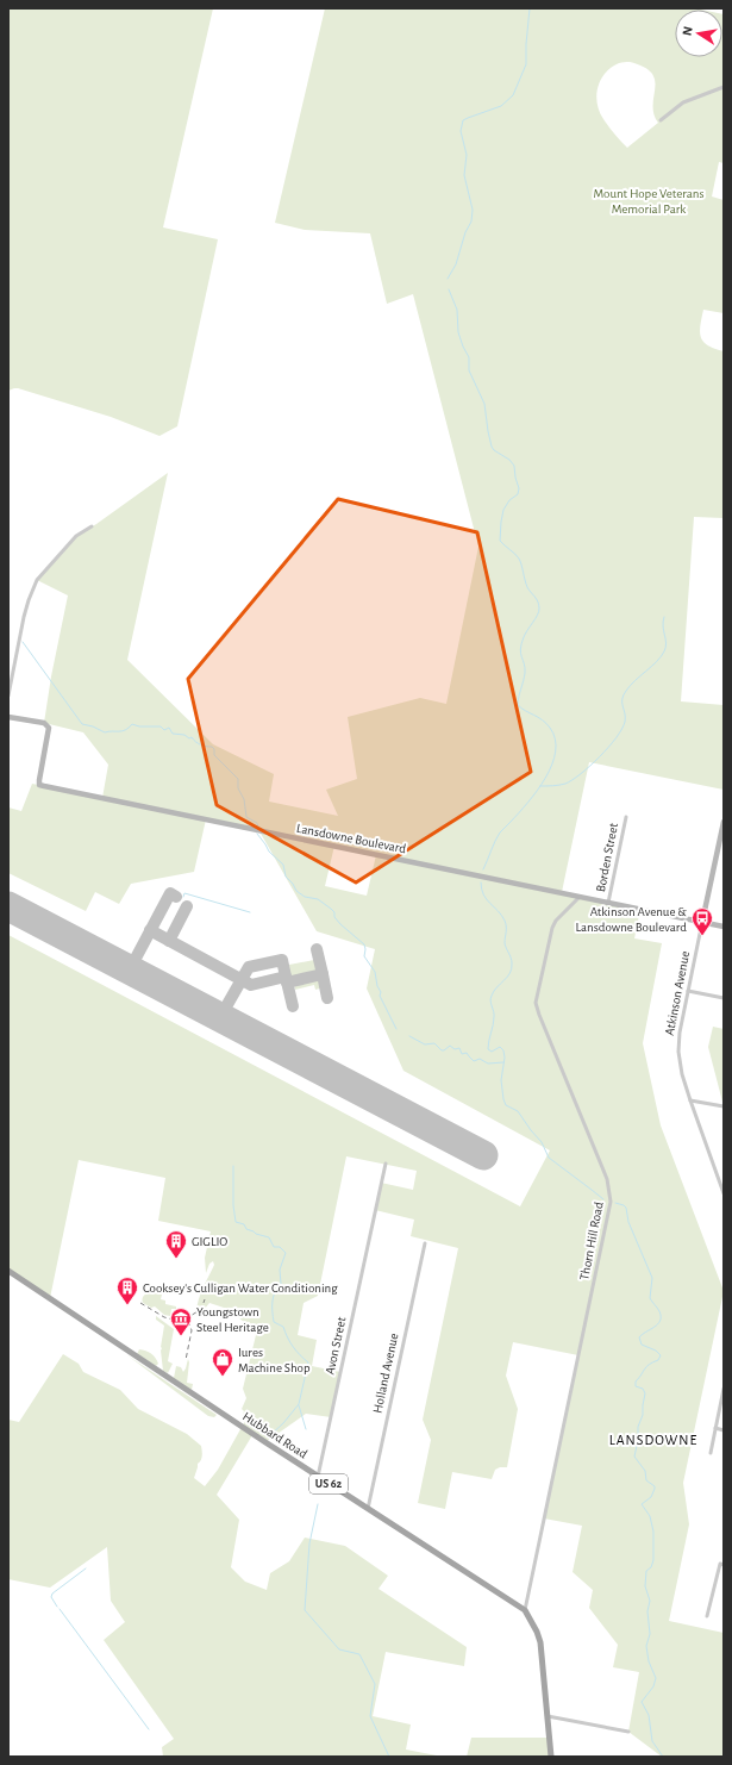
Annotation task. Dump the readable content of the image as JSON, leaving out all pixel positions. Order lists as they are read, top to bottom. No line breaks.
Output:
{"streets":{"main road":["Hubbard Road","US 62"],"street":["Lansdowne Boulevard","Borden Street","Atkinson Avenue","Thorn Hill Road","Avon Street","Holland Avenue"]},"crossings":[["Lansdowne Boulevard","Borden Street"],["Lansdowne Boulevard","Atkinson Avenue"],["Lansdowne Boulevard","Thorn Hill Road"],["Thorn Hill Road","Hubbard Road"],["Avon Street","Hubbard Road"],["Holland Avenue","Hubbard Road"]],"districts":["LANSDOWNE"],"parks":["Mount Hope Veterans Memorial Park"],"places":{"bus stop":["Atkinson Avenue & Lansdowne Boulevard"],"building":["GIGLIO","Cooksey's Culligan Water Conditioning"],"museum":["Youngstown Steel Heritage"],"shop":["Iures Machine Shop"]},"north":"left"}
